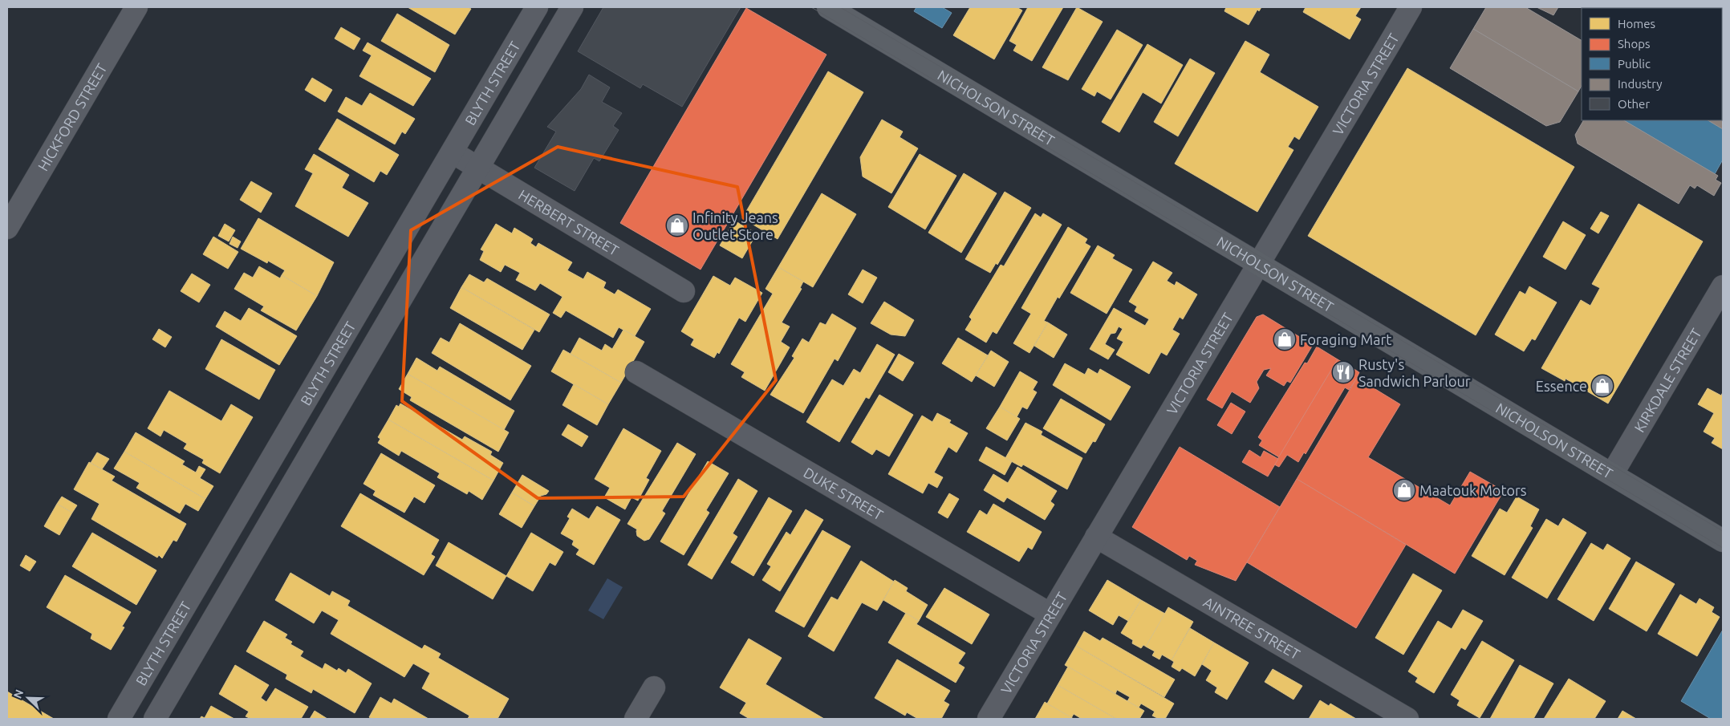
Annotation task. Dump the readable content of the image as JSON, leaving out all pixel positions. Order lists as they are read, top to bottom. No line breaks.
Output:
{"streets":{"main road":["NICHOLSON STREET"],"street":["BLYTH STREET","VICTORIA STREET","HICKFORD STREET","HERBERT STREET","KIRKDALE STREET","DUKE STREET","AINTREE STREET"]},"crossings":[["BLYTH STREET","HERBERT STREET"],["VICTORIA STREET","NICHOLSON STREET"],["VICTORIA STREET","DUKE STREET"],["VICTORIA STREET","AINTREE STREET"],["NICHOLSON STREET","KIRKDALE STREET"]],"places":{"shop":["Infinity Jeans Outlet Store","Foraging Mart","Essence","Maatouk Motors"],"restaurant":["Rusty's Sandwich Parlour"]},"legend":["Homes","Shops","Public","Industry","Other"],"north":"top left"}
